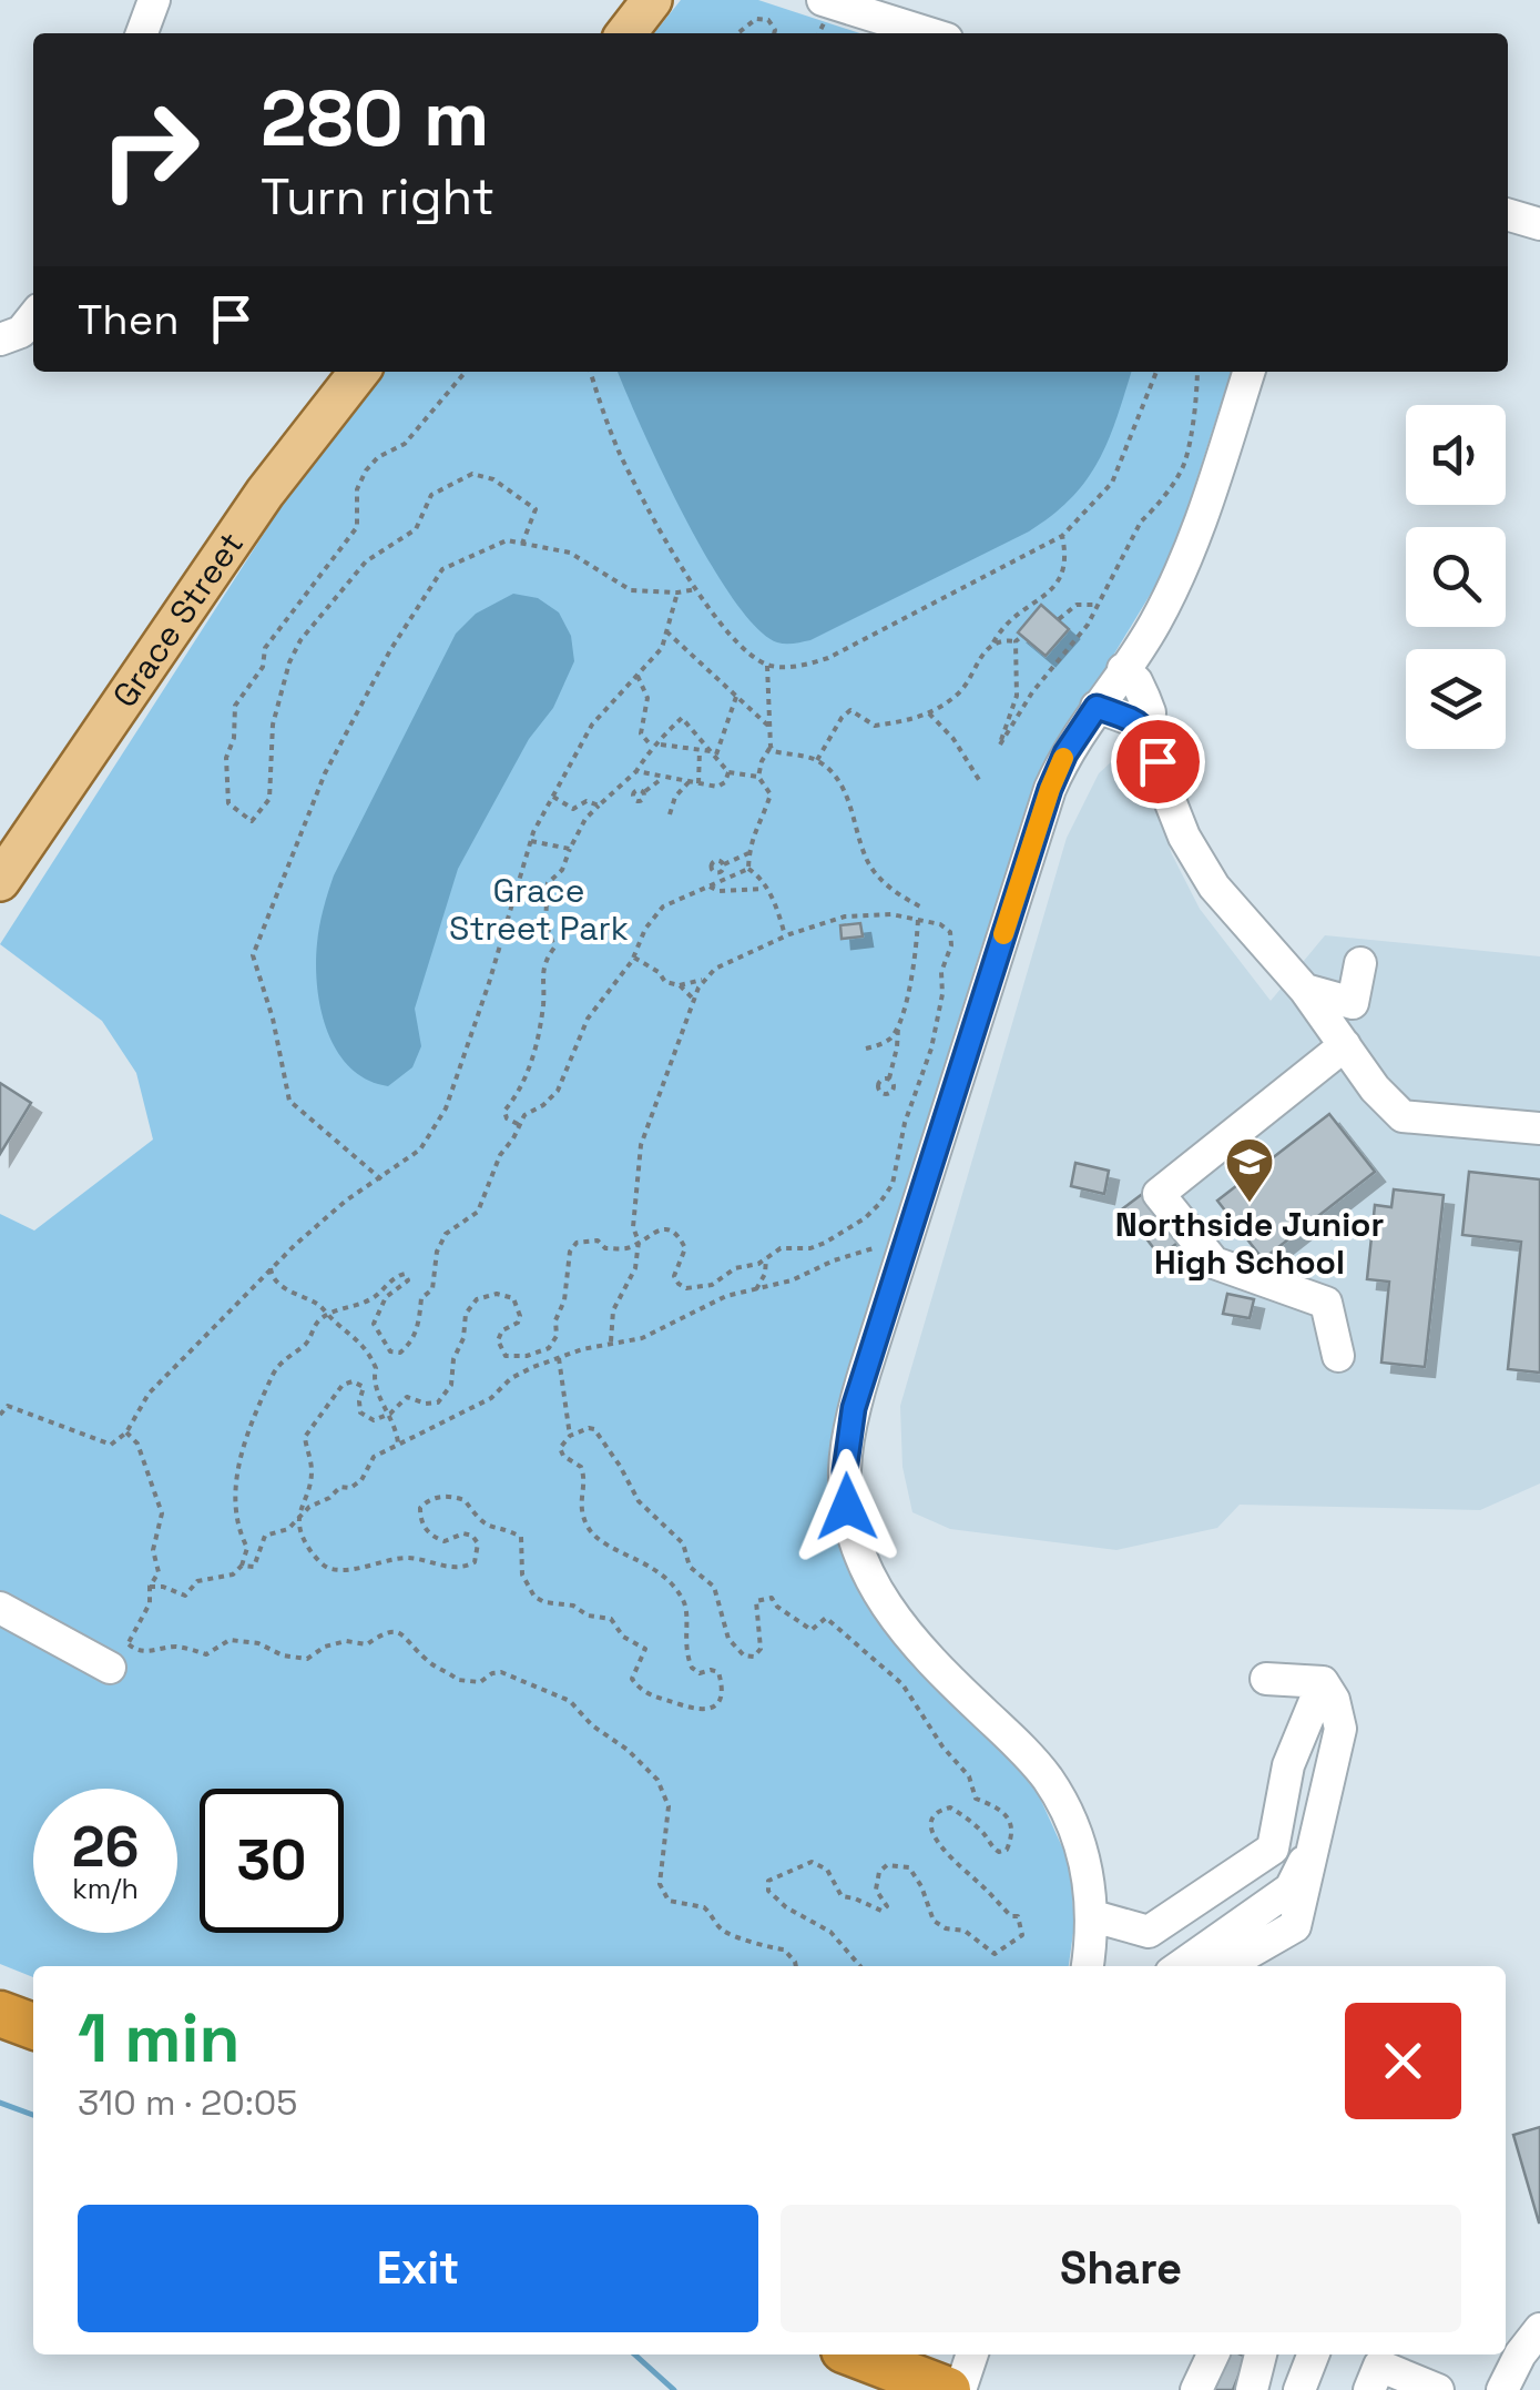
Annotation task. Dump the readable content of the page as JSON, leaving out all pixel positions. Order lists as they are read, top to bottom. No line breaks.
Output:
{"streets":{"main road":["Grace Street"]},"parks":["Grace Street Park"],"places":{"school or university":["Northside Junior High School"]},"page":{"turn":["280 m","Turn right"],"then":"Then","speed":"26 km/h","limit":"30","heading":["1 min","310 m · 20:05"],"buttons":["Exit","Share"]}}
